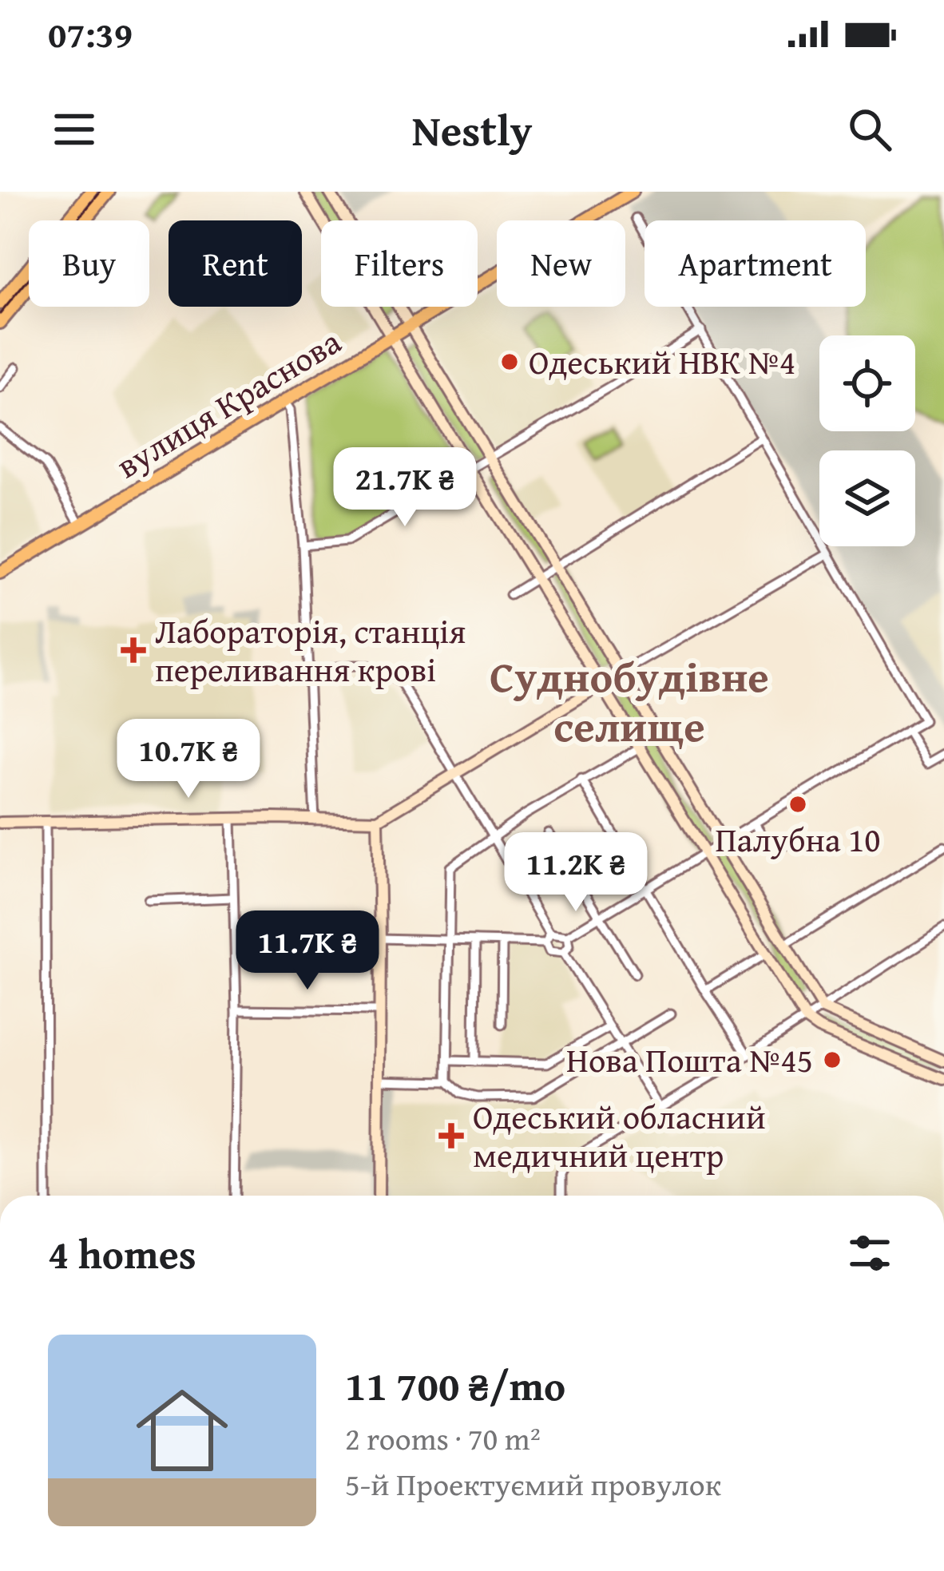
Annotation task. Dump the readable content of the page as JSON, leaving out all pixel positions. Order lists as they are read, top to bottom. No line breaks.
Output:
{"streets":{"main road":["вулиця Краснова"]},"districts":["Суднобудівне селище"],"places":{"other":["Одеський НВК №4","Палубна 10","Нова Пошта №45"],"health":["Лабораторія, станція переливання крові","Одеський обласний медичний центр"]},"page":{"status":"07:39","header":"Nestly","chip":["Buy","Rent","Filters","New","Apartment"],"price":["21.7K ₴","10.7K ₴","11.2K ₴","11.7K ₴"],"heading":"4 homes","list":[{"name":"11 700 ₴/mo","note":"2 rooms · 70 m² · 5-й Проектуємий провулок"}]}}
